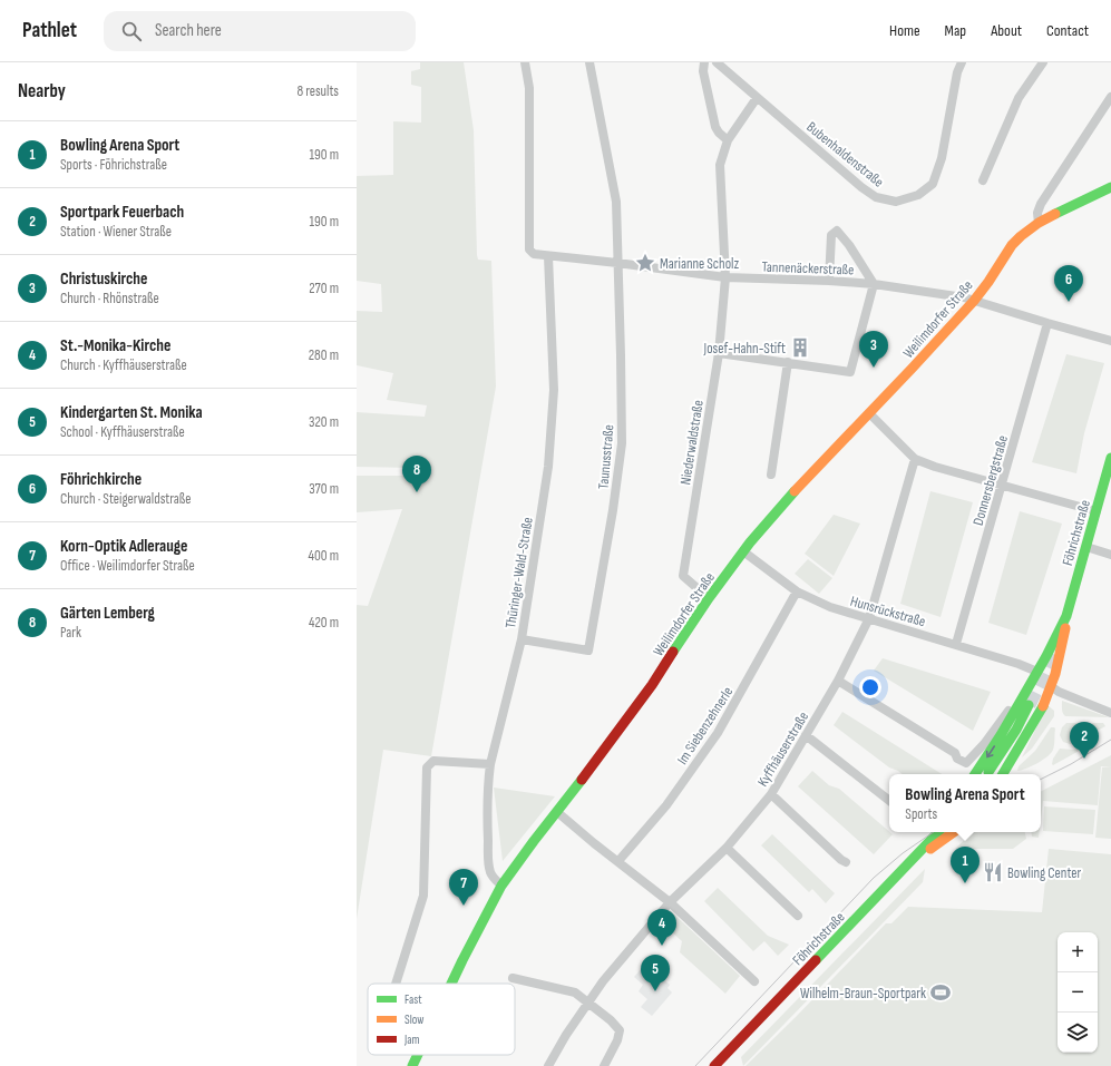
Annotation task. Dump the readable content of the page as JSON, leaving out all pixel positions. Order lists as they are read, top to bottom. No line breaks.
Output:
{"streets":{"street":["Bubenhaldenstraße","Tannenäckerstraße","Weilimdorfer Straße","Niederwaldstraße","Taunusstraße","Donnersbergstraße","Föhrichstraße","Thüringer-Wald-Straße","Hunsrückstraße","Im Siebenzehnerle","Kyffhäuserstraße"]},"crossings":[["Bubenhaldenstraße","Niederwaldstraße"],["Tannenäckerstraße","Weilimdorfer Straße"],["Tannenäckerstraße","Niederwaldstraße"],["Tannenäckerstraße","Taunusstraße"],["Tannenäckerstraße","Donnersbergstraße"],["Tannenäckerstraße","Thüringer-Wald-Straße"],["Weilimdorfer Straße","Niederwaldstraße"],["Weilimdorfer Straße","Thüringer-Wald-Straße"],["Weilimdorfer Straße","Hunsrückstraße"],["Taunusstraße","Thüringer-Wald-Straße"],["Donnersbergstraße","Hunsrückstraße"],["Föhrichstraße","Hunsrückstraße"],["Hunsrückstraße","Im Siebenzehnerle"],["Hunsrückstraße","Kyffhäuserstraße"]],"places":{"place":["Marianne Scholz"],"building":["Josef-Hahn-Stift"],"restaurant":["Bowling Center"],"sports":["Wilhelm-Braun-Sportpark"]},"legend":["Fast","Slow","Jam"],"page":{"header":"Pathlet","search":"Search here","nav":["Home","Map","About","Contact"],"heading":["Nearby","8 results"],"list":[{"mark":"1","name":"Bowling Arena Sport","note":"Sports · Föhrichstraße","value":"190 m"},{"mark":"2","name":"Sportpark Feuerbach","note":"Station · Wiener Straße","value":"190 m"},{"mark":"3","name":"Christuskirche","note":"Church · Rhönstraße","value":"270 m"},{"mark":"4","name":"St.-Monika-Kirche","note":"Church · Kyffhäuserstraße","value":"280 m"},{"mark":"5","name":"Kindergarten St. Monika","note":"School · Kyffhäuserstraße","value":"320 m"},{"mark":"6","name":"Föhrichkirche","note":"Church · Steigerwaldstraße","value":"370 m"},{"mark":"7","name":"Korn-Optik Adlerauge","note":"Office · Weilimdorfer Straße","value":"400 m"},{"mark":"8","name":"Gärten Lemberg","note":"Park","value":"420 m"}],"pins":["6","3","8","2","1","7","4","5"],"popup":["Bowling Arena Sport","Sports"],"map_buttons":["+","−"]}}
